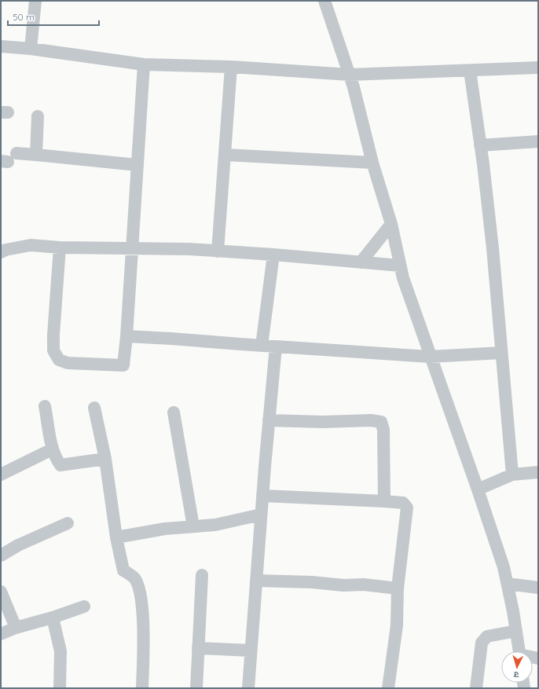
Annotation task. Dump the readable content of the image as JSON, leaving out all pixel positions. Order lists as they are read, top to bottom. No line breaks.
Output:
{"scale_bar":"50 m","north":"bottom"}
